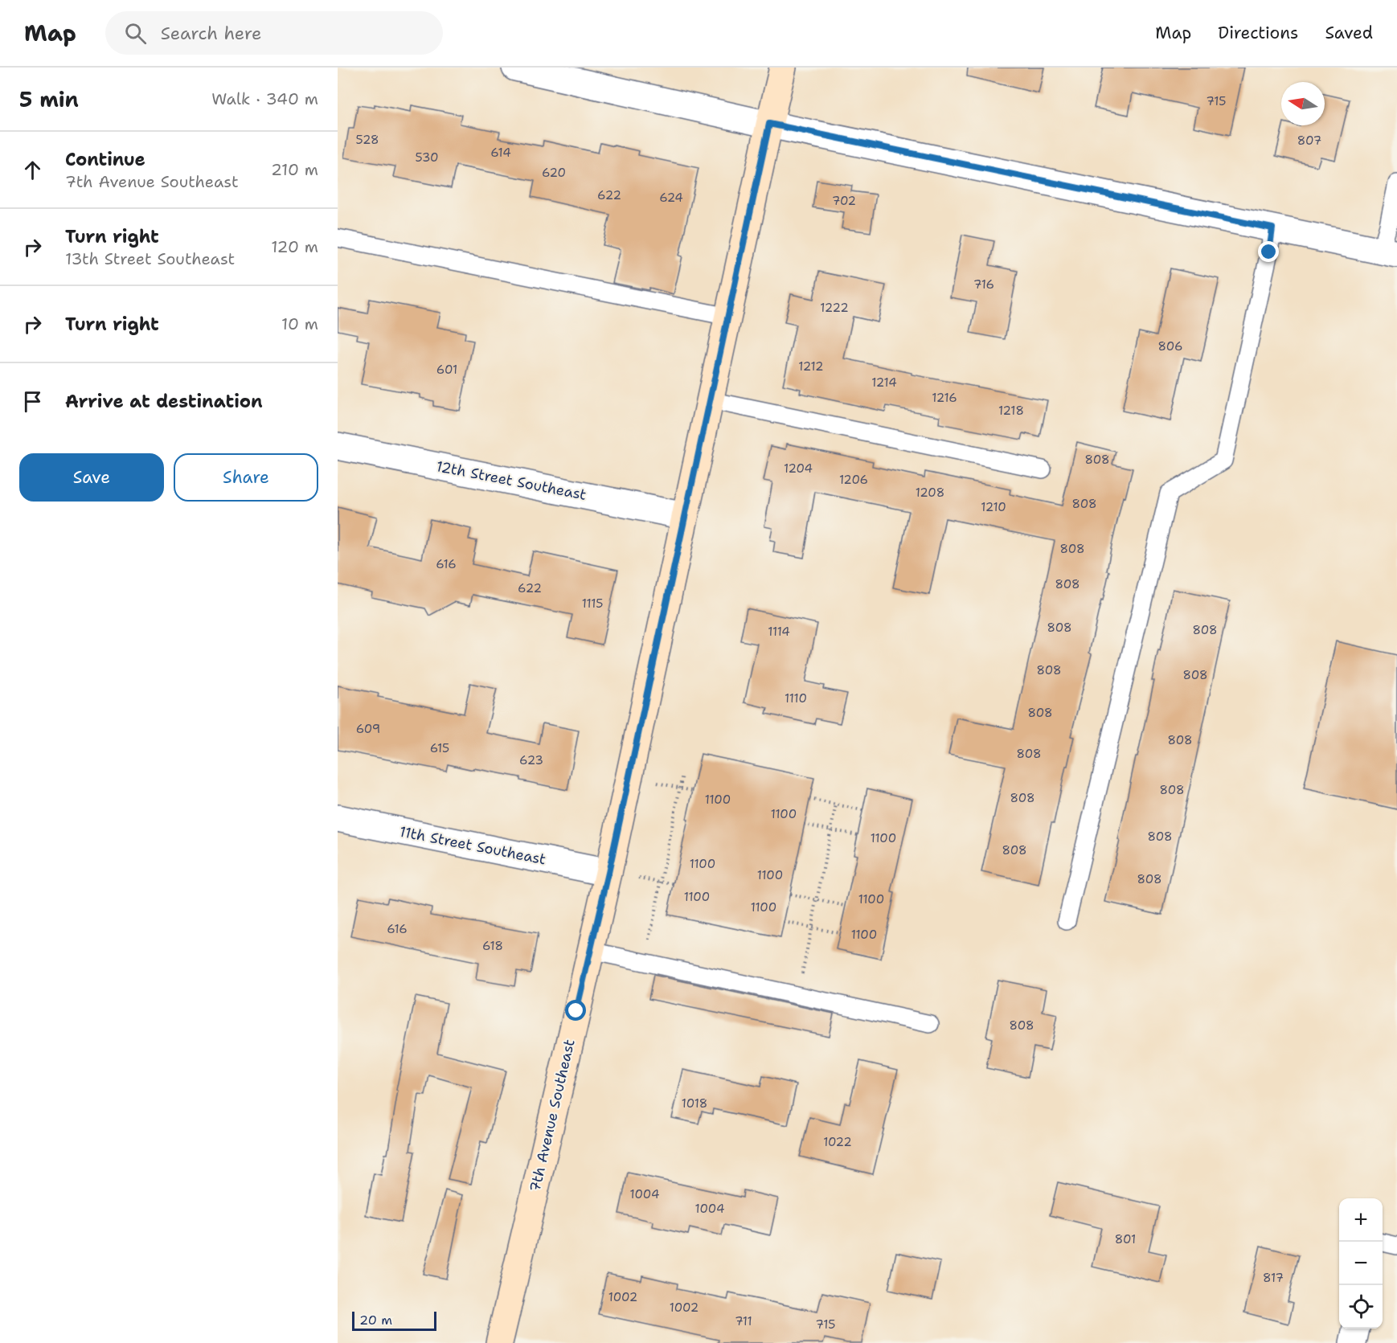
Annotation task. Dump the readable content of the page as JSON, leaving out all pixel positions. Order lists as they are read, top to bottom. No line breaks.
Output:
{"streets":{"street":["12th Street Southeast","11th Street Southeast","7th Avenue Southeast"]},"crossings":[["12th Street Southeast","7th Avenue Southeast"],["11th Street Southeast","7th Avenue Southeast"]],"house_numbers":["715","528","807","614","530","620","622","624","702","716","1222","806","1212","601","1214","1216","1218","808","1204","1206","1208","808","1210","808","616","808","622","1115","808","808","1114","808","808","1110","808","609","808","615","808","623","808","808","1100","1100","808","1100","808","1100","1100","808","1100","1100","1100","616","1100","618","808","1018","1022","1004","1004","801","817","1002","1002","711","715"],"scale_bar":"20 m","north":"left","page":{"header":"Map","search":"Search here","nav":["Map","Directions","Saved"],"heading":["5 min","Walk · 340 m"],"list":[["Continue","7th Avenue Southeast","210 m"],["Turn right","13th Street Southeast","120 m"],["Turn right","10 m"],"Arrive at destination"],"buttons":["Save","Share"],"map_buttons":["+","−"],"scale":"20 m"}}
